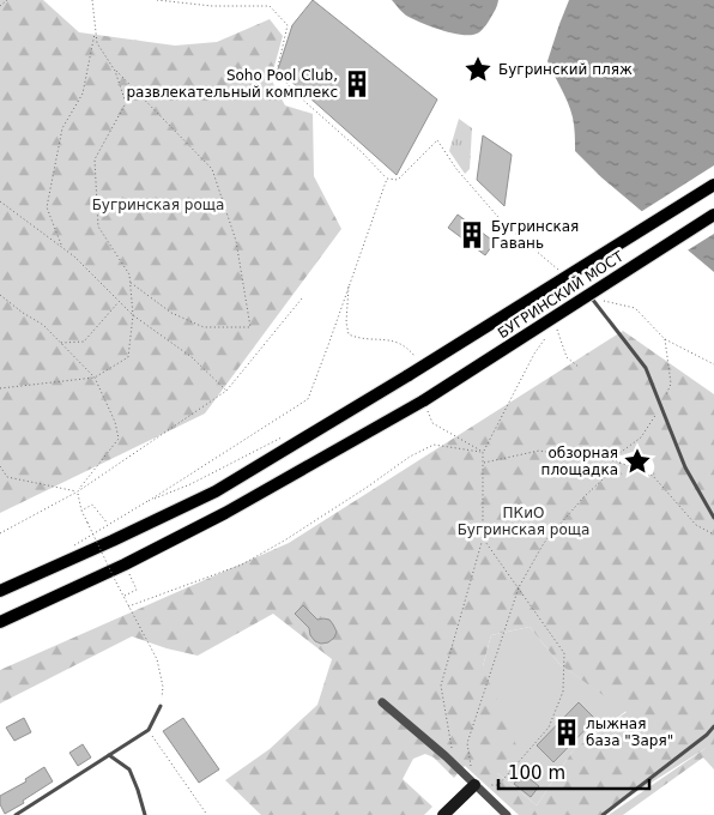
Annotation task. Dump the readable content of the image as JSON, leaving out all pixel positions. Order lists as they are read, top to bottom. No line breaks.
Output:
{"streets":{"main road":["БУГРИНСКИЙ МОСТ"]},"parks":["Бугринская роща","ПКиО Бугринская роща"],"places":{"place":["Бугринский пляж","обзорная площадка"],"building":["Soho Pool Club, развлекательный комплекс","Бугринская Гавань","лыжная база \"Заря\""]},"scale_bar":"100 m"}
